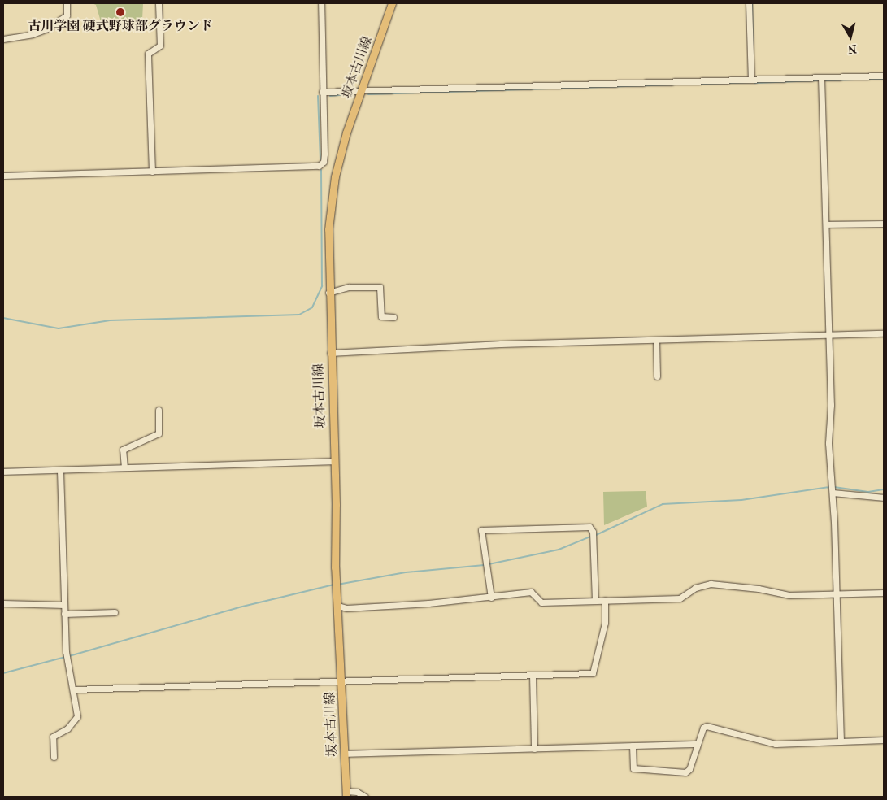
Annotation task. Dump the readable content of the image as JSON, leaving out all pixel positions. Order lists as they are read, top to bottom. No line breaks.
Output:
{"streets":{"main road":["坂本古川線"]},"places":["古川学園 硬式野球部グラウンド"],"north":"bottom"}
